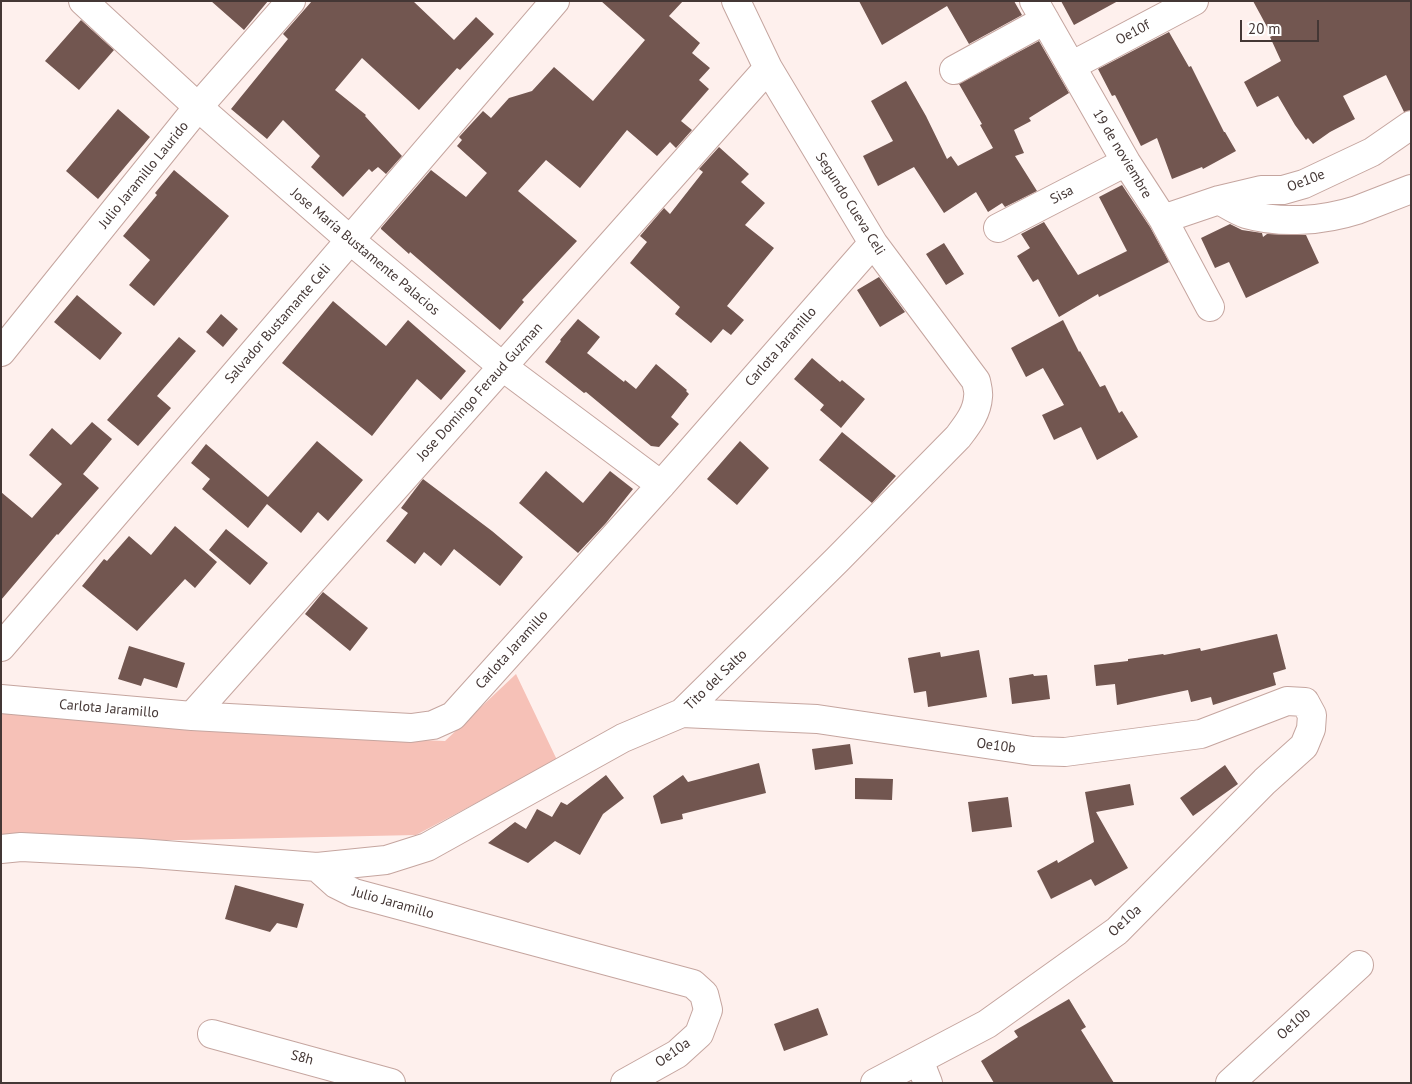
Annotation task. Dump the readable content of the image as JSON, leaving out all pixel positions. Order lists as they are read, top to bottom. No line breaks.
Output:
{"streets":{"street":["Oe10f","19 de noviembre","Julio Jaramillo Laurido","Oe10e","Sisa","Segundo Cueva Celi","Jose María Bustamente Palacios","Salvador Bustamante Celi","Carlota Jaramillo","Jose Domingo Feraud Guzman","Tito del Salto","Oe10b","Julio Jaramillo","Oe10a","S8h"]},"crossings":[["Oe10f","19 de noviembre"],["19 de noviembre","Oe10e"],["19 de noviembre","Sisa"],["Julio Jaramillo Laurido","Jose María Bustamente Palacios"],["Segundo Cueva Celi","Carlota Jaramillo"],["Segundo Cueva Celi","Jose Domingo Feraud Guzman"],["Segundo Cueva Celi","Tito del Salto"],["Jose María Bustamente Palacios","Salvador Bustamante Celi"],["Jose María Bustamente Palacios","Carlota Jaramillo"],["Jose María Bustamente Palacios","Jose Domingo Feraud Guzman"],["Carlota Jaramillo","Jose Domingo Feraud Guzman"],["Tito del Salto","Oe10b"],["Tito del Salto","Julio Jaramillo"],["Oe10b","Oe10a"],["Julio Jaramillo","Oe10a"]],"scale_bar":"20 m"}
